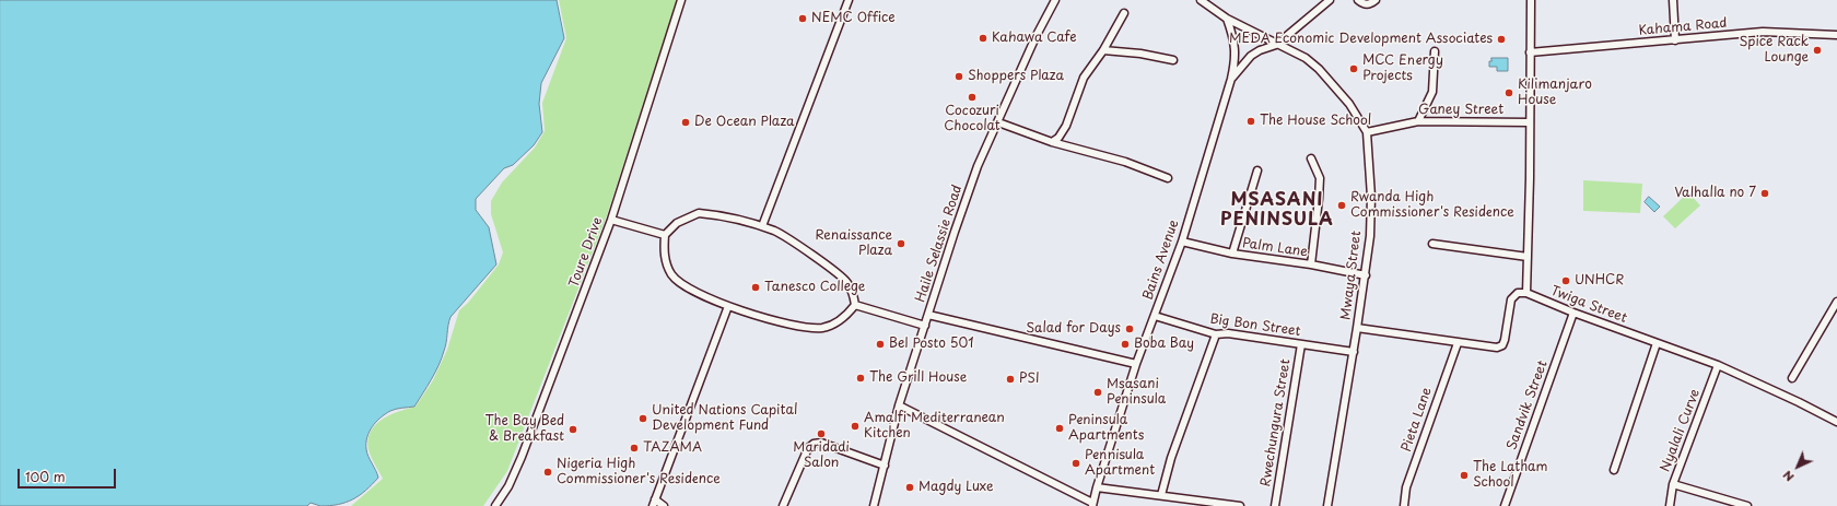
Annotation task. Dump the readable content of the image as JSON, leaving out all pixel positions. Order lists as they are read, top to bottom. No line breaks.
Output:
{"streets":{"street":["Kahama Road","Ganey Street","Haile Selassie Road","Palm Lane","Toure Drive","Bains Avenue","Mwaya Street","Twiga Street","Big Bon Street","Sandvik Street","Pieta Lane","Rwechungura Street","Nyalali Curve"]},"crossings":[["Ganey Street","Mwaya Street"],["Palm Lane","Bains Avenue"],["Palm Lane","Mwaya Street"],["Bains Avenue","Mwaya Street"],["Bains Avenue","Big Bon Street"],["Mwaya Street","Big Bon Street"],["Twiga Street","Sandvik Street"],["Twiga Street","Nyalali Curve"],["Big Bon Street","Rwechungura Street"]],"districts":["MSASANI PENINSULA"],"places":["NEMC Office","Kahawa Cafe","MEDA Economic Development Associates","Spice Rack Lounge","MCC Energy Projects","Shoppers Plaza","Kilimanjaro House","Cocozuri Chocolat","The House School","De Ocean Plaza","Valhalla no 7","Rwanda High Commissioner's Residence","Renaissance Plaza","UNHCR","Tanesco College","Salad for Days","Bel Posto 501","Boba Bay","The Grill House","PSI","Msasani Peninsula","United Nations Capital Development Fund","Amalfi Mediterranean Kitchen","Peninsula Apartments","The Bay Bed & Breakfast","Maridadi Salon","TAZAMA","Pennisula Apartment","Nigeria High Commissioner's Residence","The Latham School","Magdy Luxe"],"scale_bar":"100 m","north":"bottom left"}
